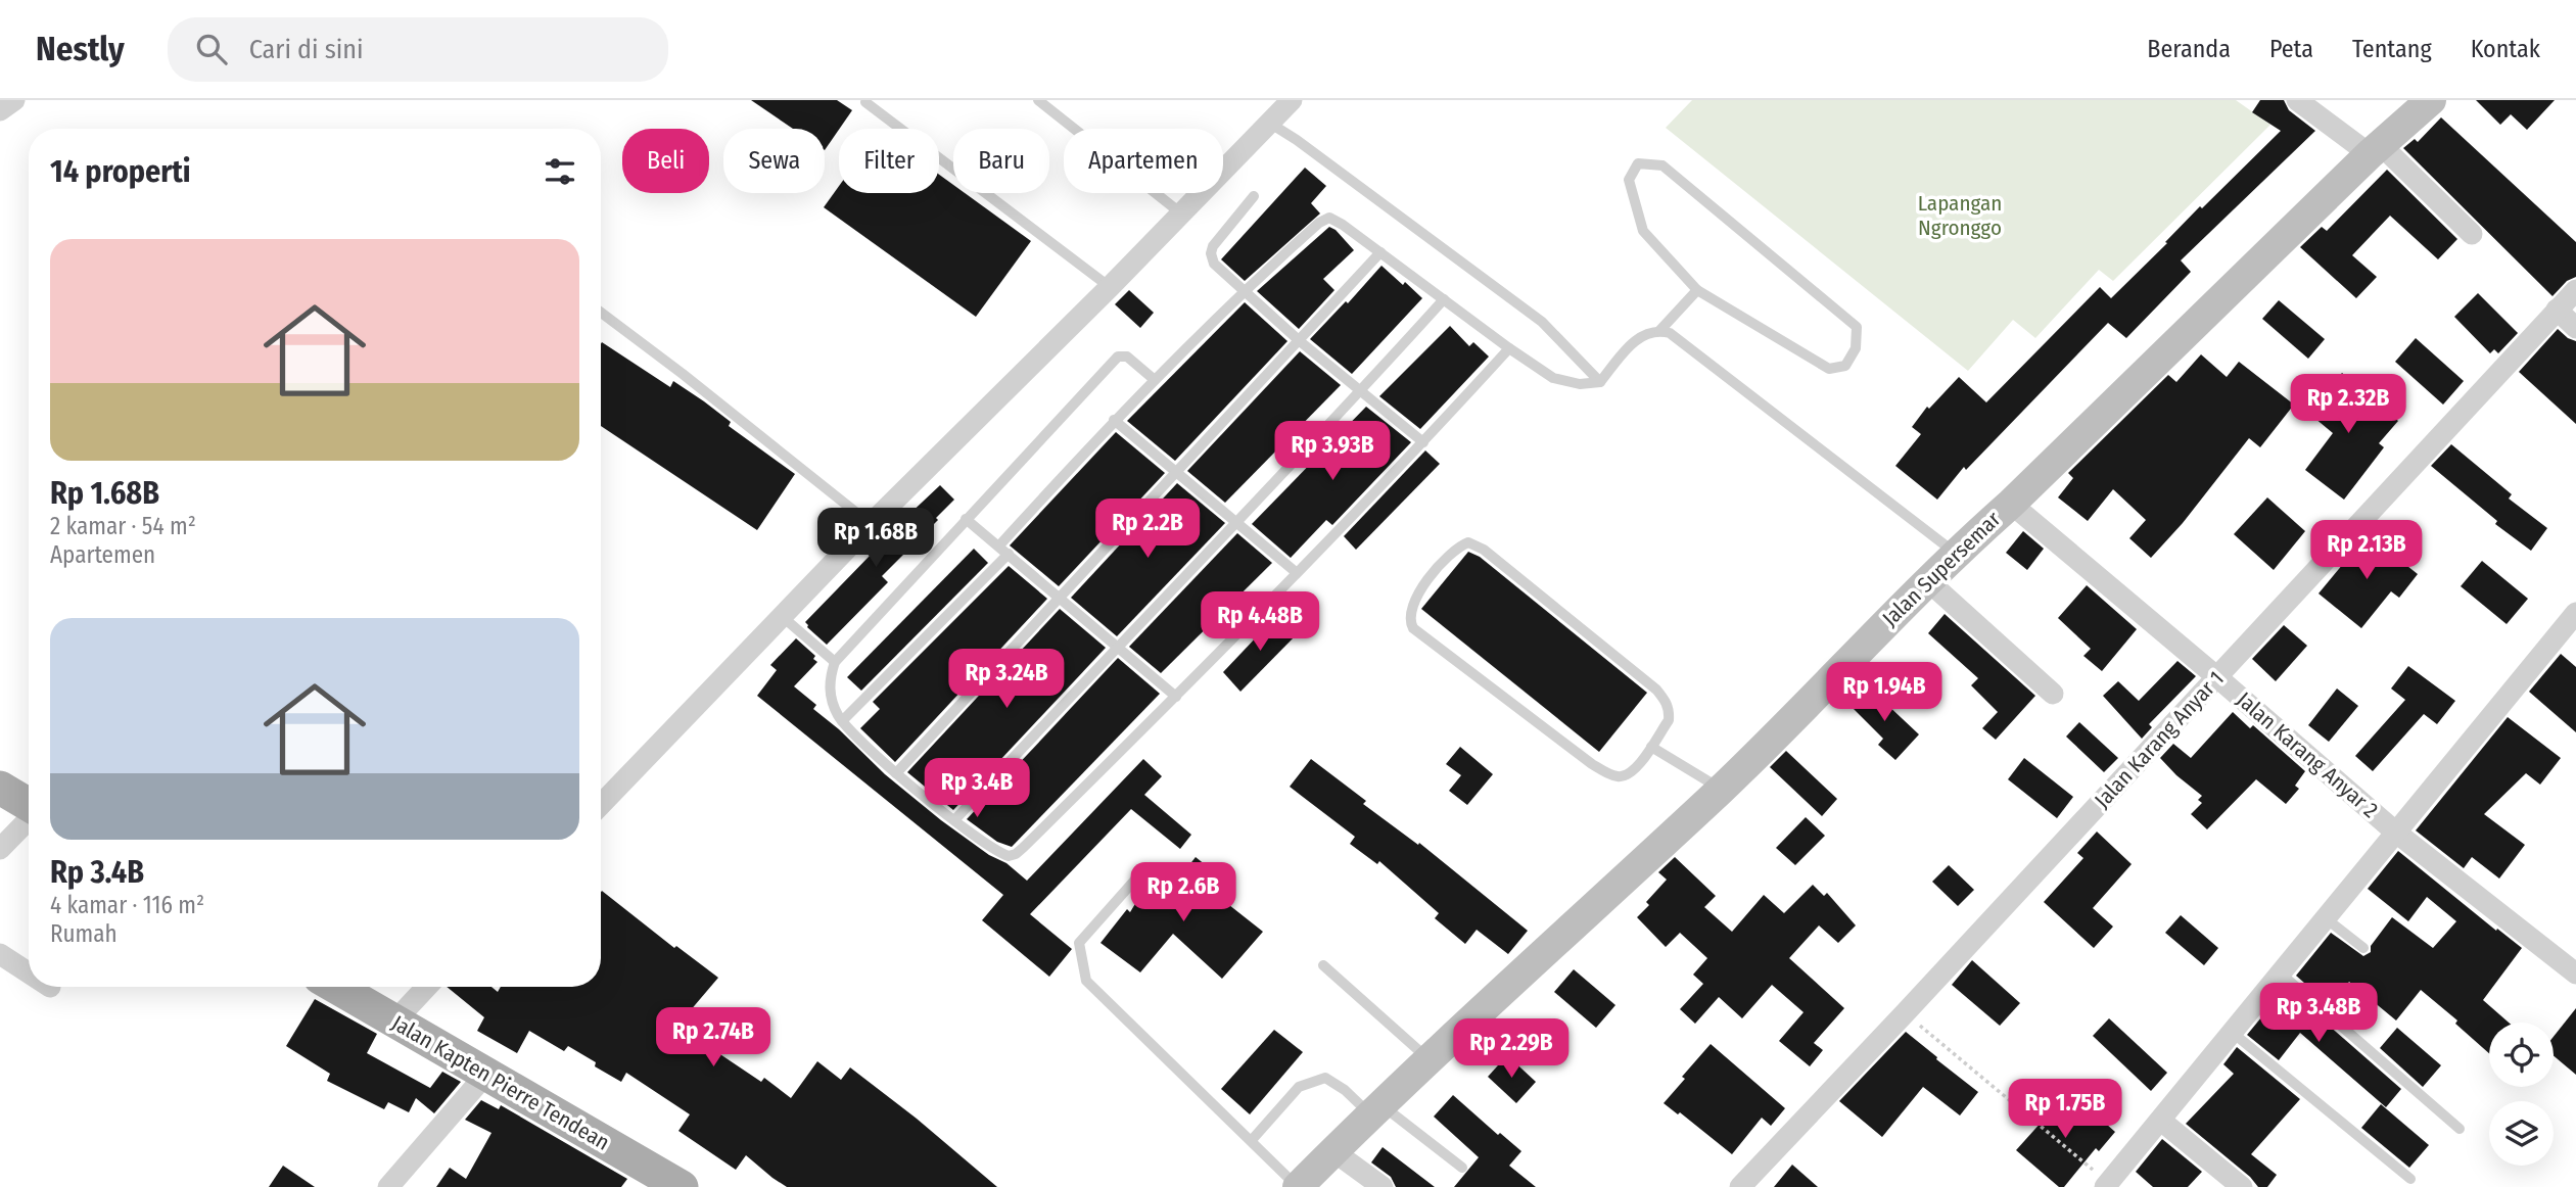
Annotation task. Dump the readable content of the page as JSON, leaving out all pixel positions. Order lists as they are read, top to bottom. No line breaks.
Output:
{"streets":{"main road":["Jalan Supersemar","Jalan Kapten Pierre Tendean"],"street":["Jalan Karang Anyar 1","Jalan Karang Anyar 2"]},"crossings":[["Jalan Supersemar","Jalan Karang Anyar 2"],["Jalan Karang Anyar 1","Jalan Karang Anyar 2"]],"parks":["Lapangan Ngronggo"],"page":{"header":"Nestly","search":"Cari di sini","nav":["Beranda","Peta","Tentang","Kontak"],"chip":["Beli","Sewa","Filter","Baru","Apartemen"],"heading":"14 properti","list":[{"name":"Rp 1.68B","note":"2 kamar · 54 m² · Apartemen"},{"name":"Rp 3.4B","note":"4 kamar · 116 m² · Rumah"}],"price":["Rp 2.32B","Rp 3.93B","Rp 2.2B","Rp 1.68B","Rp 2.13B","Rp 4.48B","Rp 3.24B","Rp 1.94B","Rp 3.4B","Rp 2.6B","Rp 3.48B","Rp 2.74B","Rp 2.29B","Rp 1.75B"]}}
